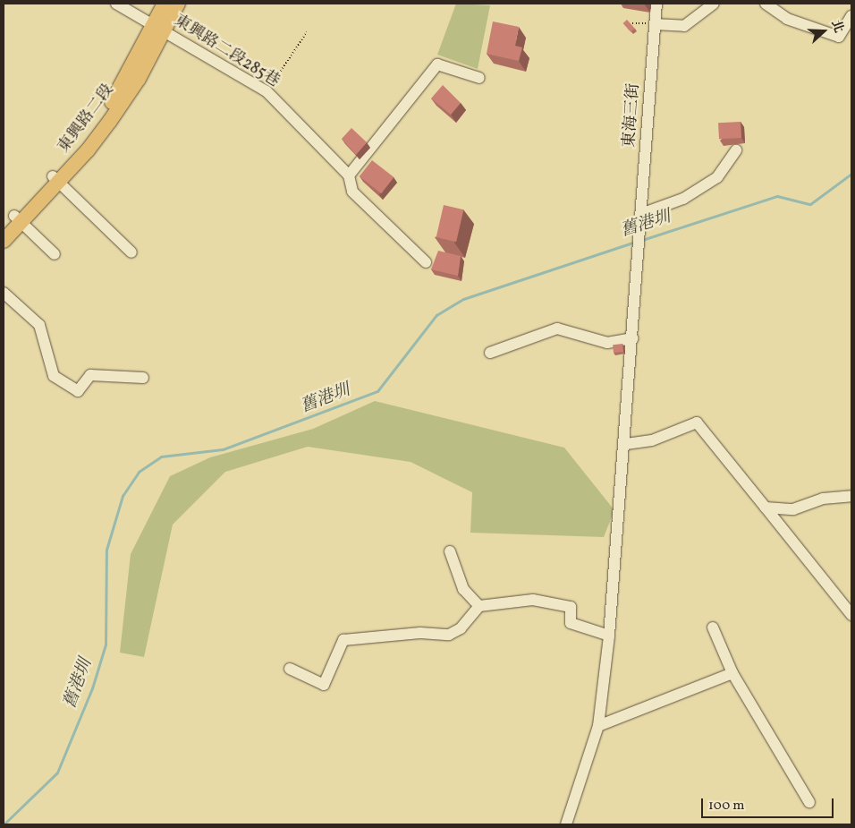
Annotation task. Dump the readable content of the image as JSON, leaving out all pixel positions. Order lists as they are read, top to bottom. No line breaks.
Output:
{"streets":{"main road":["東興路二段"],"street":["東興路二段285巷","東海三街"]},"crossings":[["東興路二段285巷","東興路二段"]],"water":["舊港圳"],"scale_bar":"100 m","north":"right"}
